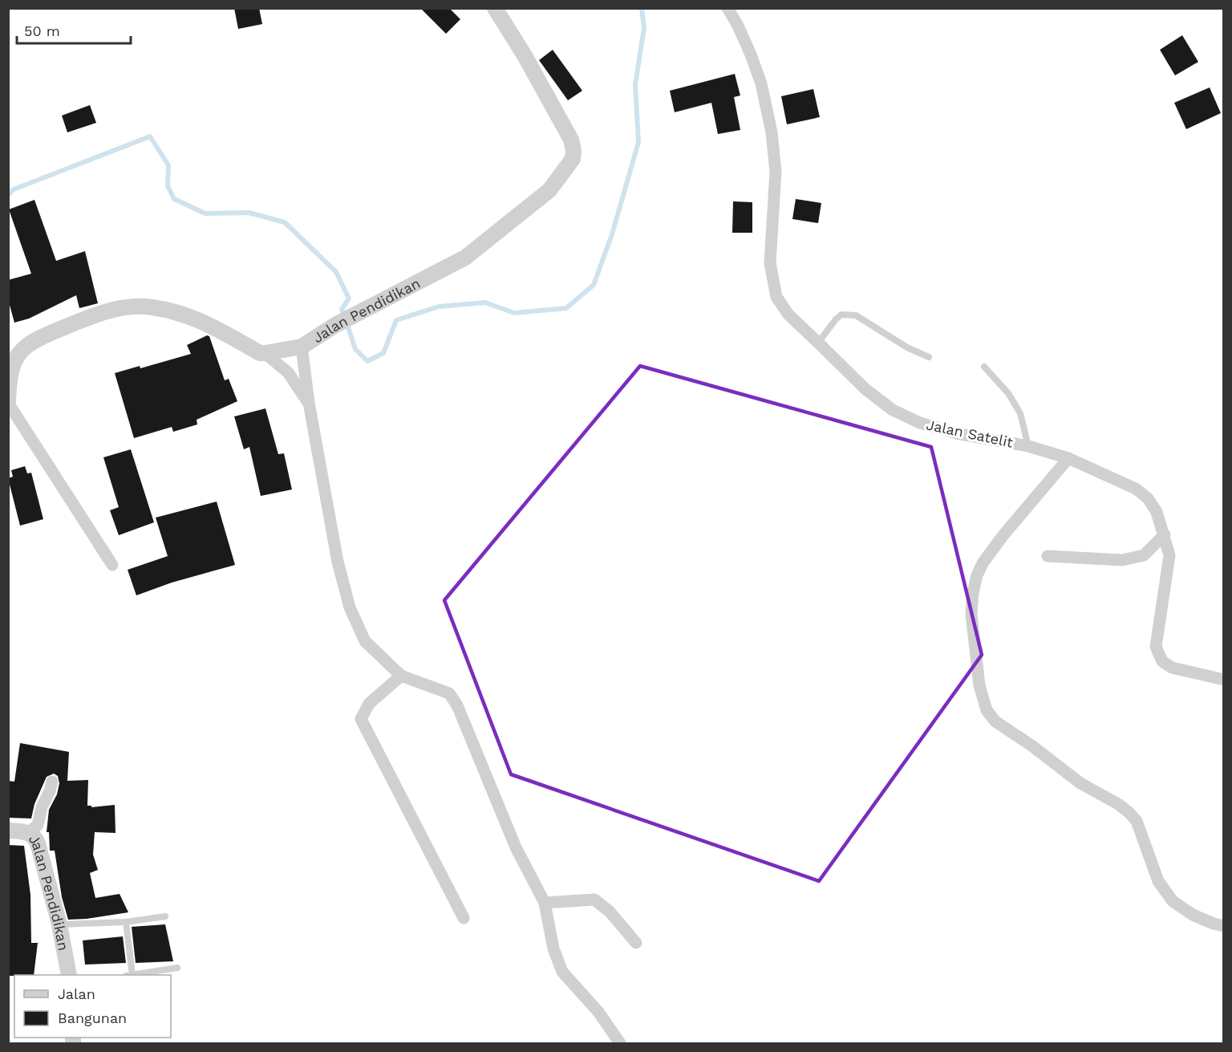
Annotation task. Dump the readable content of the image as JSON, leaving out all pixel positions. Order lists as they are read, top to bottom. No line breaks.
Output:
{"streets":{"street":["Jalan Pendidikan","Jalan Satelit"]},"legend":["Jalan","Bangunan"],"scale_bar":"50 m"}
